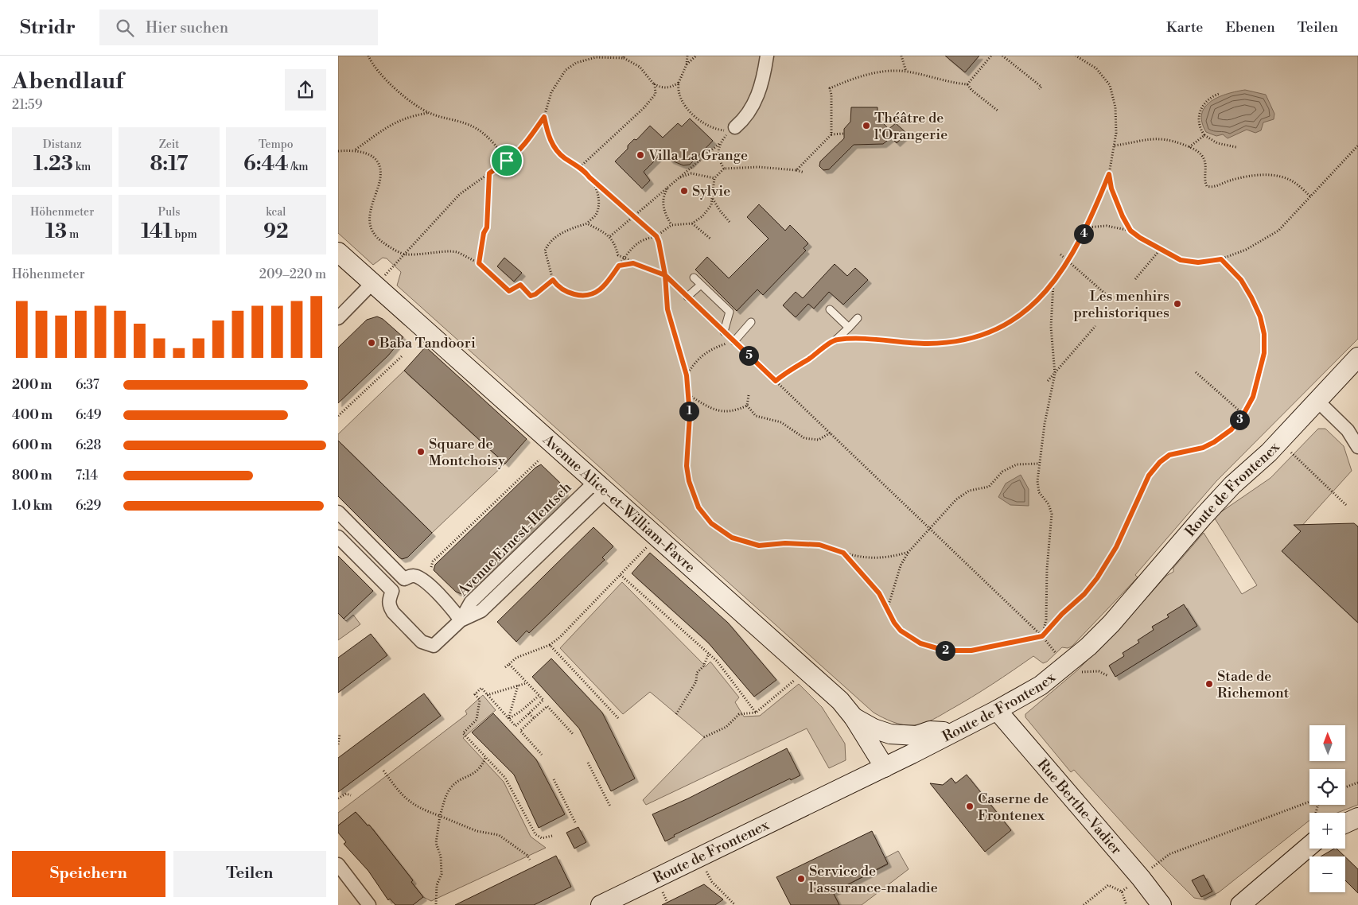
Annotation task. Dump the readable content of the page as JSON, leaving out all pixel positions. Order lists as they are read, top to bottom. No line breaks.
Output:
{"streets":{"street":["Route de Frontenex","Avenue Alice-et-William-Favre","Avenue Ernest-Hentsch","Rue Berthe-Vadier"]},"crossings":[["Route de Frontenex","Avenue Alice-et-William-Favre"],["Route de Frontenex","Rue Berthe-Vadier"],["Avenue Alice-et-William-Favre","Avenue Ernest-Hentsch"]],"places":["Théâtre de l'Orangerie","Villa La Grange","Sylvie","Les menhirs prehistoriques","Baba Tandoori","Square de Montchoisy","Stade de Richemont","Caserne de Frontenex","Service de l'assurance-maladie"],"north":"top","page":{"header":"Stridr","search":"Hier suchen","nav":["Karte","Ebenen","Teilen"],"heading":["Abendlauf","21:59"],"stats":[["Distanz","1.23 km"],["Zeit","8:17"],["Tempo","6:44 /km"],["Höhenmeter","13 m"],["Puls","141 bpm"],["kcal","92"]],"pins":["4","5","1","3","2"],"chart":["Höhenmeter","209–220 m"],"list":[{"name":"200 m","note":"6:37"},{"name":"400 m","note":"6:49"},{"name":"600 m","note":"6:28"},{"name":"800 m","note":"7:14"},{"name":"1.0 km","note":"6:29"}],"map_buttons":["+","−"],"buttons":["Speichern","Teilen"]}}
